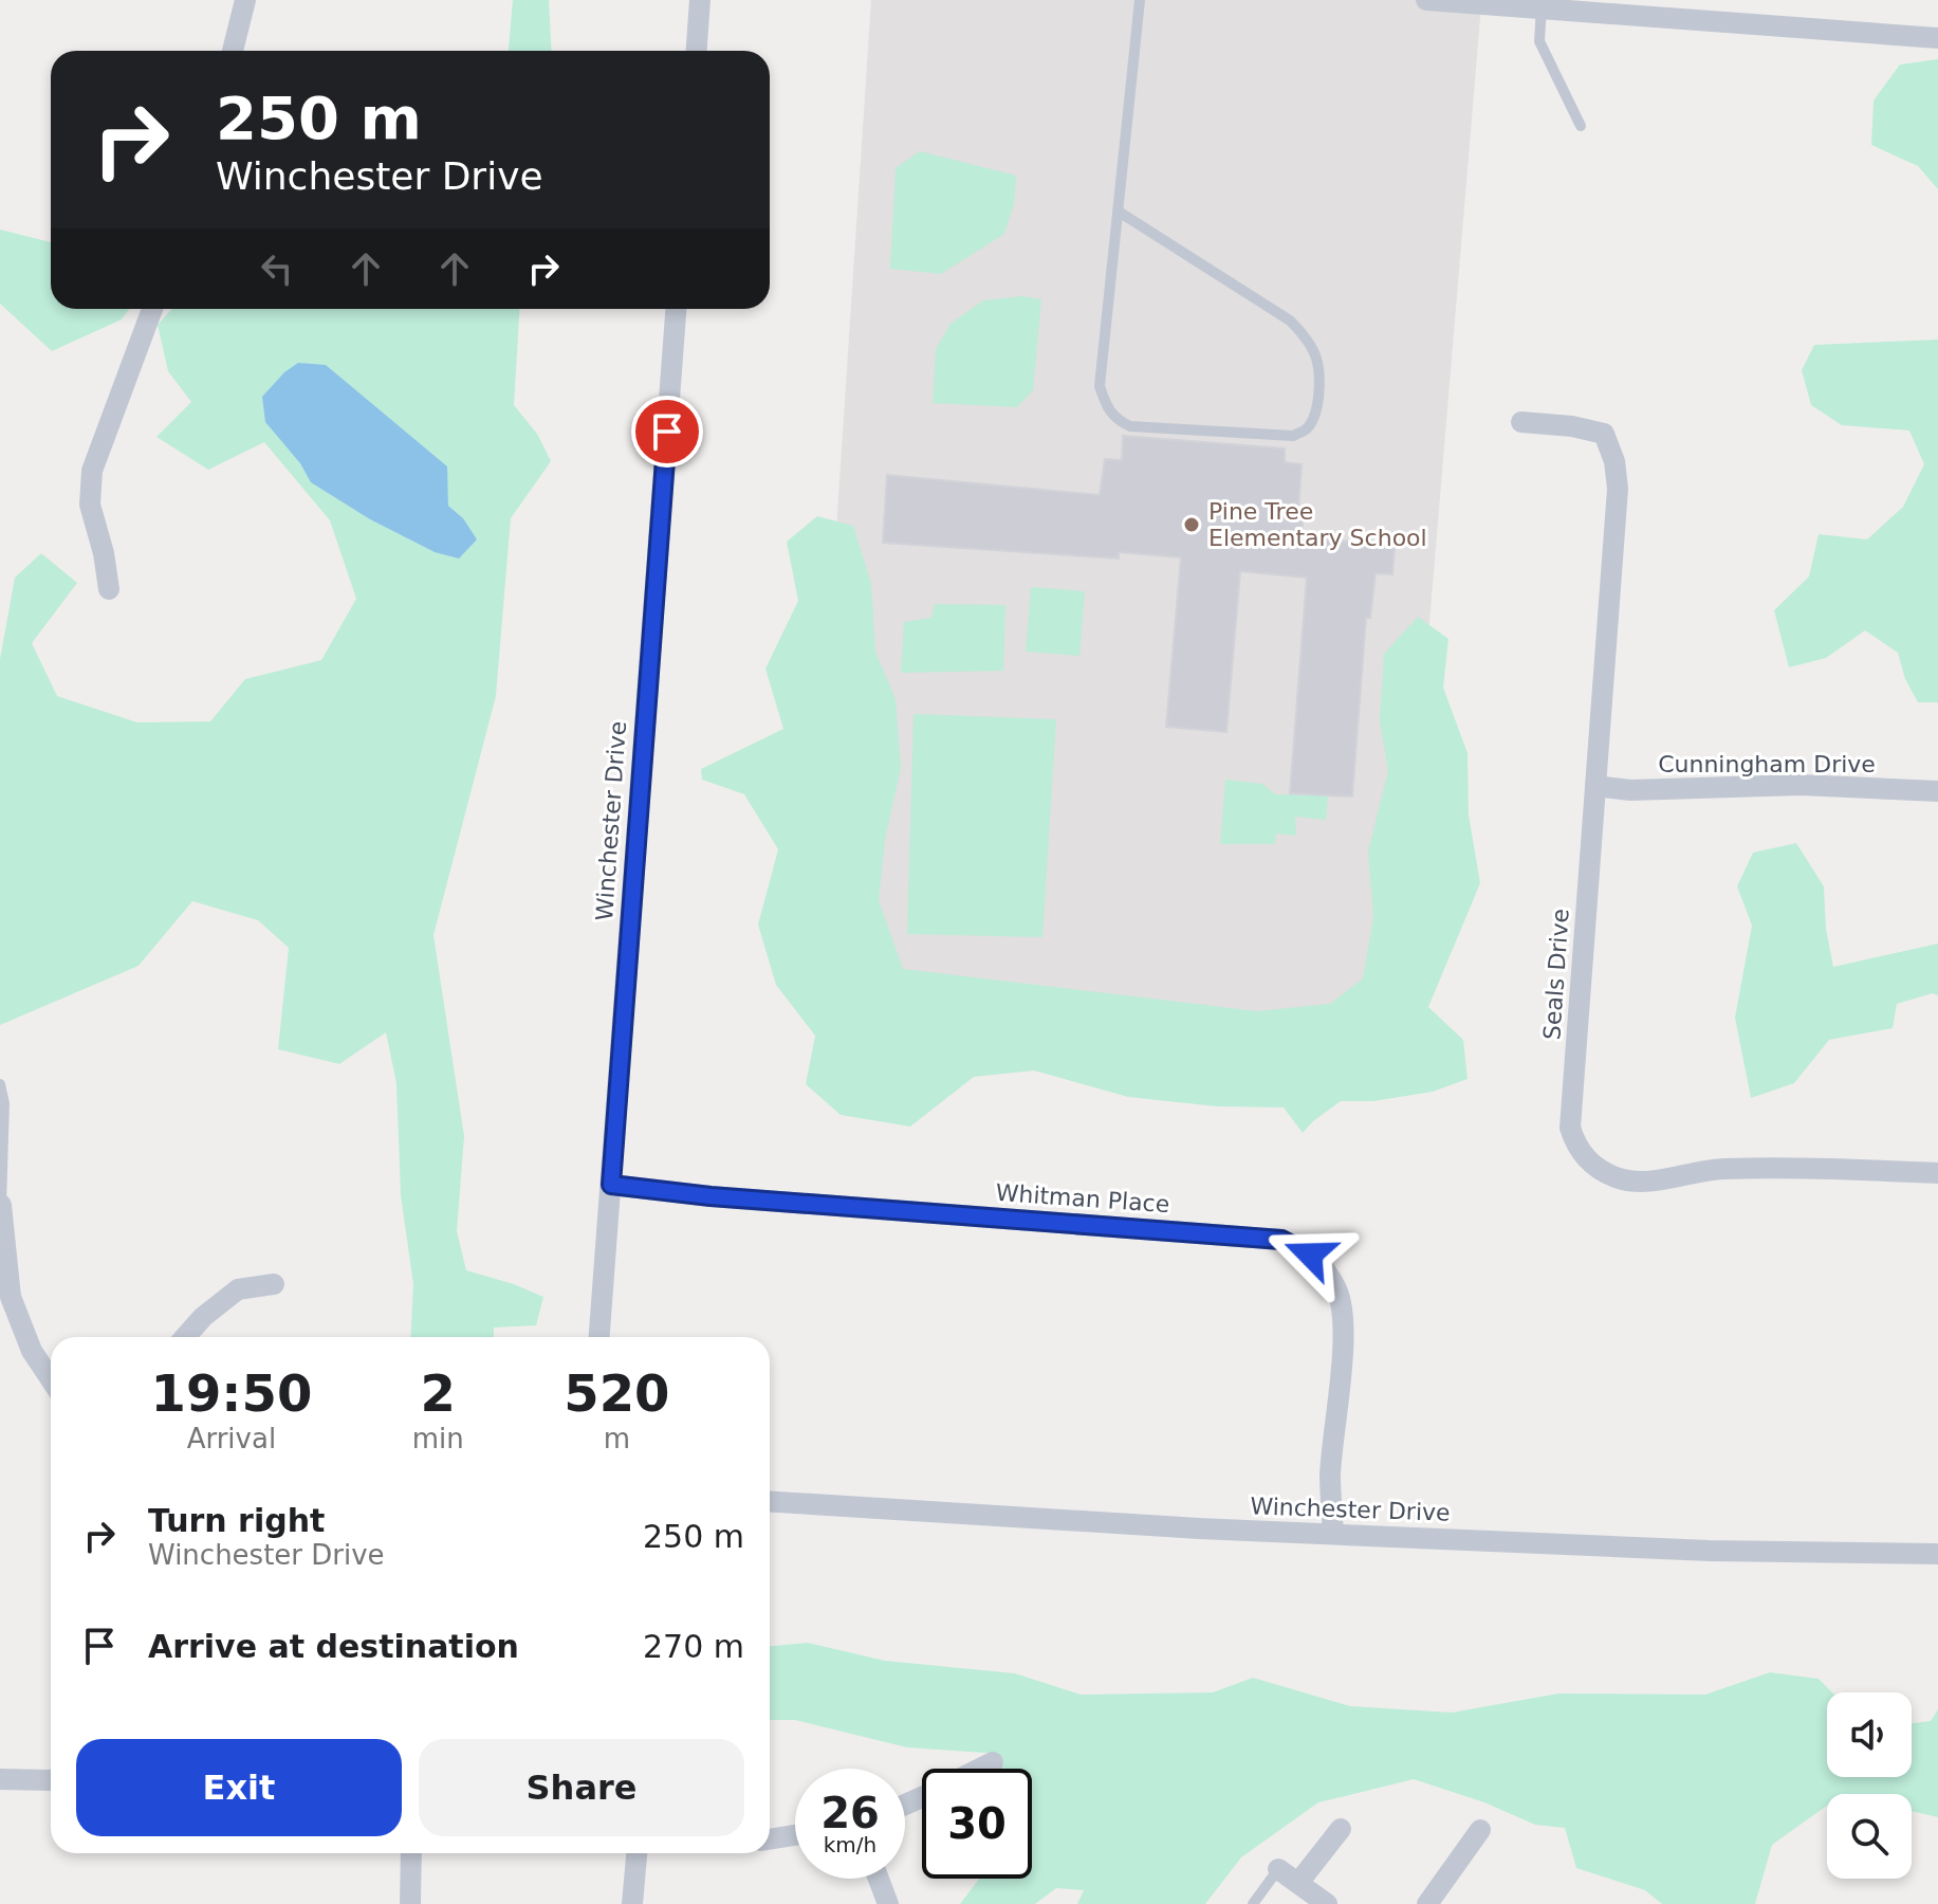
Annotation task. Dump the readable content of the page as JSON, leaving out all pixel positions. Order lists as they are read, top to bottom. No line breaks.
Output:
{"streets":{"street":["Cunningham Drive","Winchester Drive","Seals Drive","Whitman Place"]},"crossings":[["Cunningham Drive","Seals Drive"],["Winchester Drive","Whitman Place"]],"places":["Pine Tree Elementary School"],"page":{"turn":["250 m","Winchester Drive"],"eta":["19:50","Arrival","2","min","520","m"],"list":[{"name":"Turn right","note":"Winchester Drive","value":"250 m"},{"name":"Arrive at destination","value":"270 m"}],"buttons":["Exit","Share"],"speed":"26 km/h","limit":"30"}}
